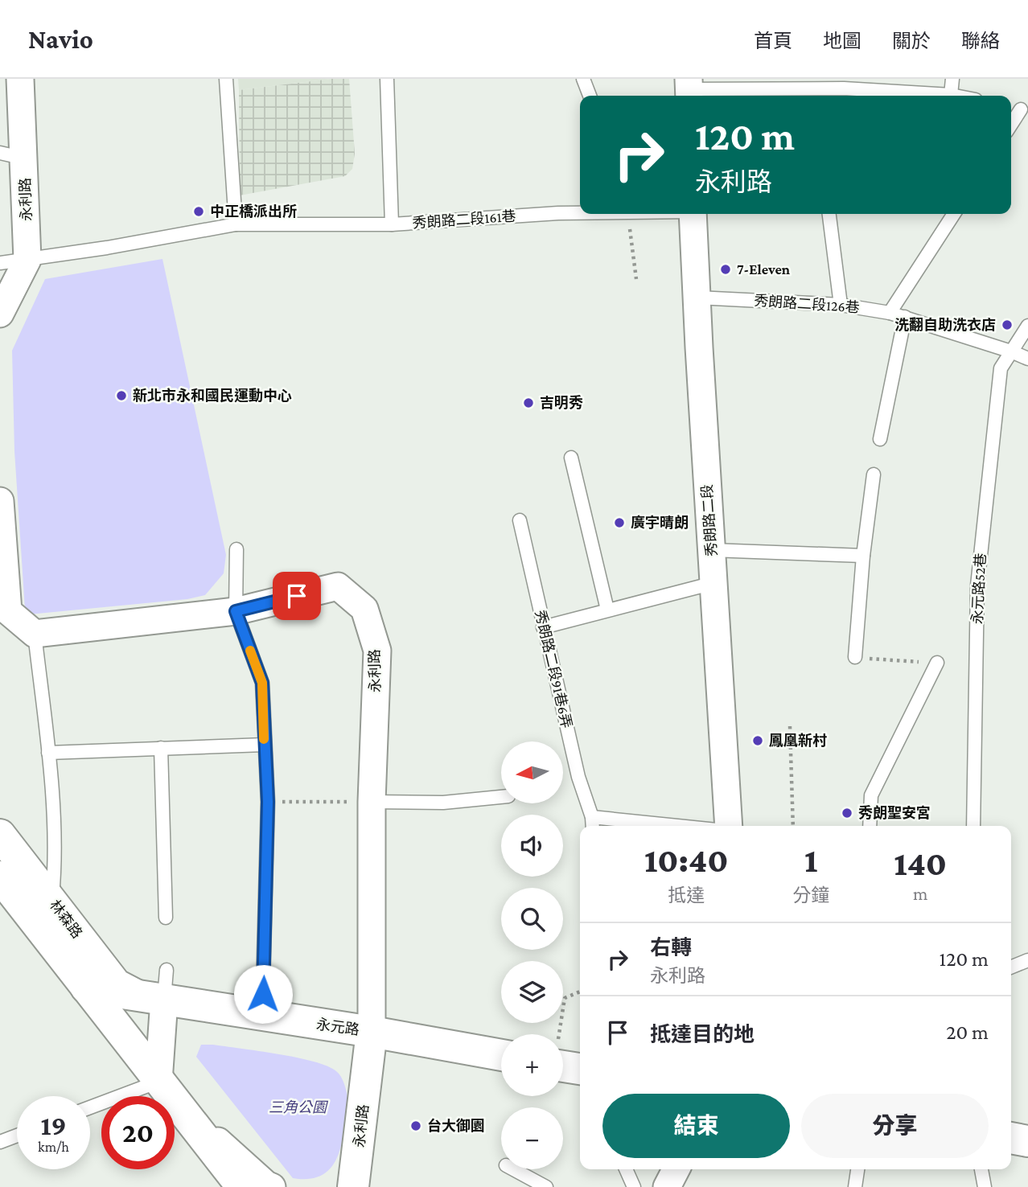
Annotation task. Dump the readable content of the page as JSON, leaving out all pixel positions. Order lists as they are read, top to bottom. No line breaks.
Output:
{"streets":{"street":["永利路","秀朗路二段","林森路","永元路"],"lane":["秀朗路二段161巷","秀朗路二段126巷","永元路52巷","秀朗路二段91巷6弄"]},"crossings":[["永利路","秀朗路二段161巷"],["永利路","永元路"],["秀朗路二段126巷","秀朗路二段"],["秀朗路二段126巷","永元路52巷"],["林森路","永元路"]],"parks":["三角公園"],"places":["中正橋派出所","7-Eleven","洗翻自助洗衣店","新北市永和國民運動中心","吉明秀","廣宇晴朗","鳳凰新村","秀朗聖安宮","台大御園"],"north":"left","page":{"header":"Navio","nav":["首頁","地圖","關於","聯絡"],"turn":["120 m","永利路"],"map_buttons":["+","−"],"eta":["10:40","抵達","1","分鐘","140","m"],"list":[{"name":"右轉","note":"永利路","value":"120 m"},{"name":"抵達目的地","value":"20 m"}],"buttons":["結束","分享"],"speed":"19 km/h","limit":"20"}}
